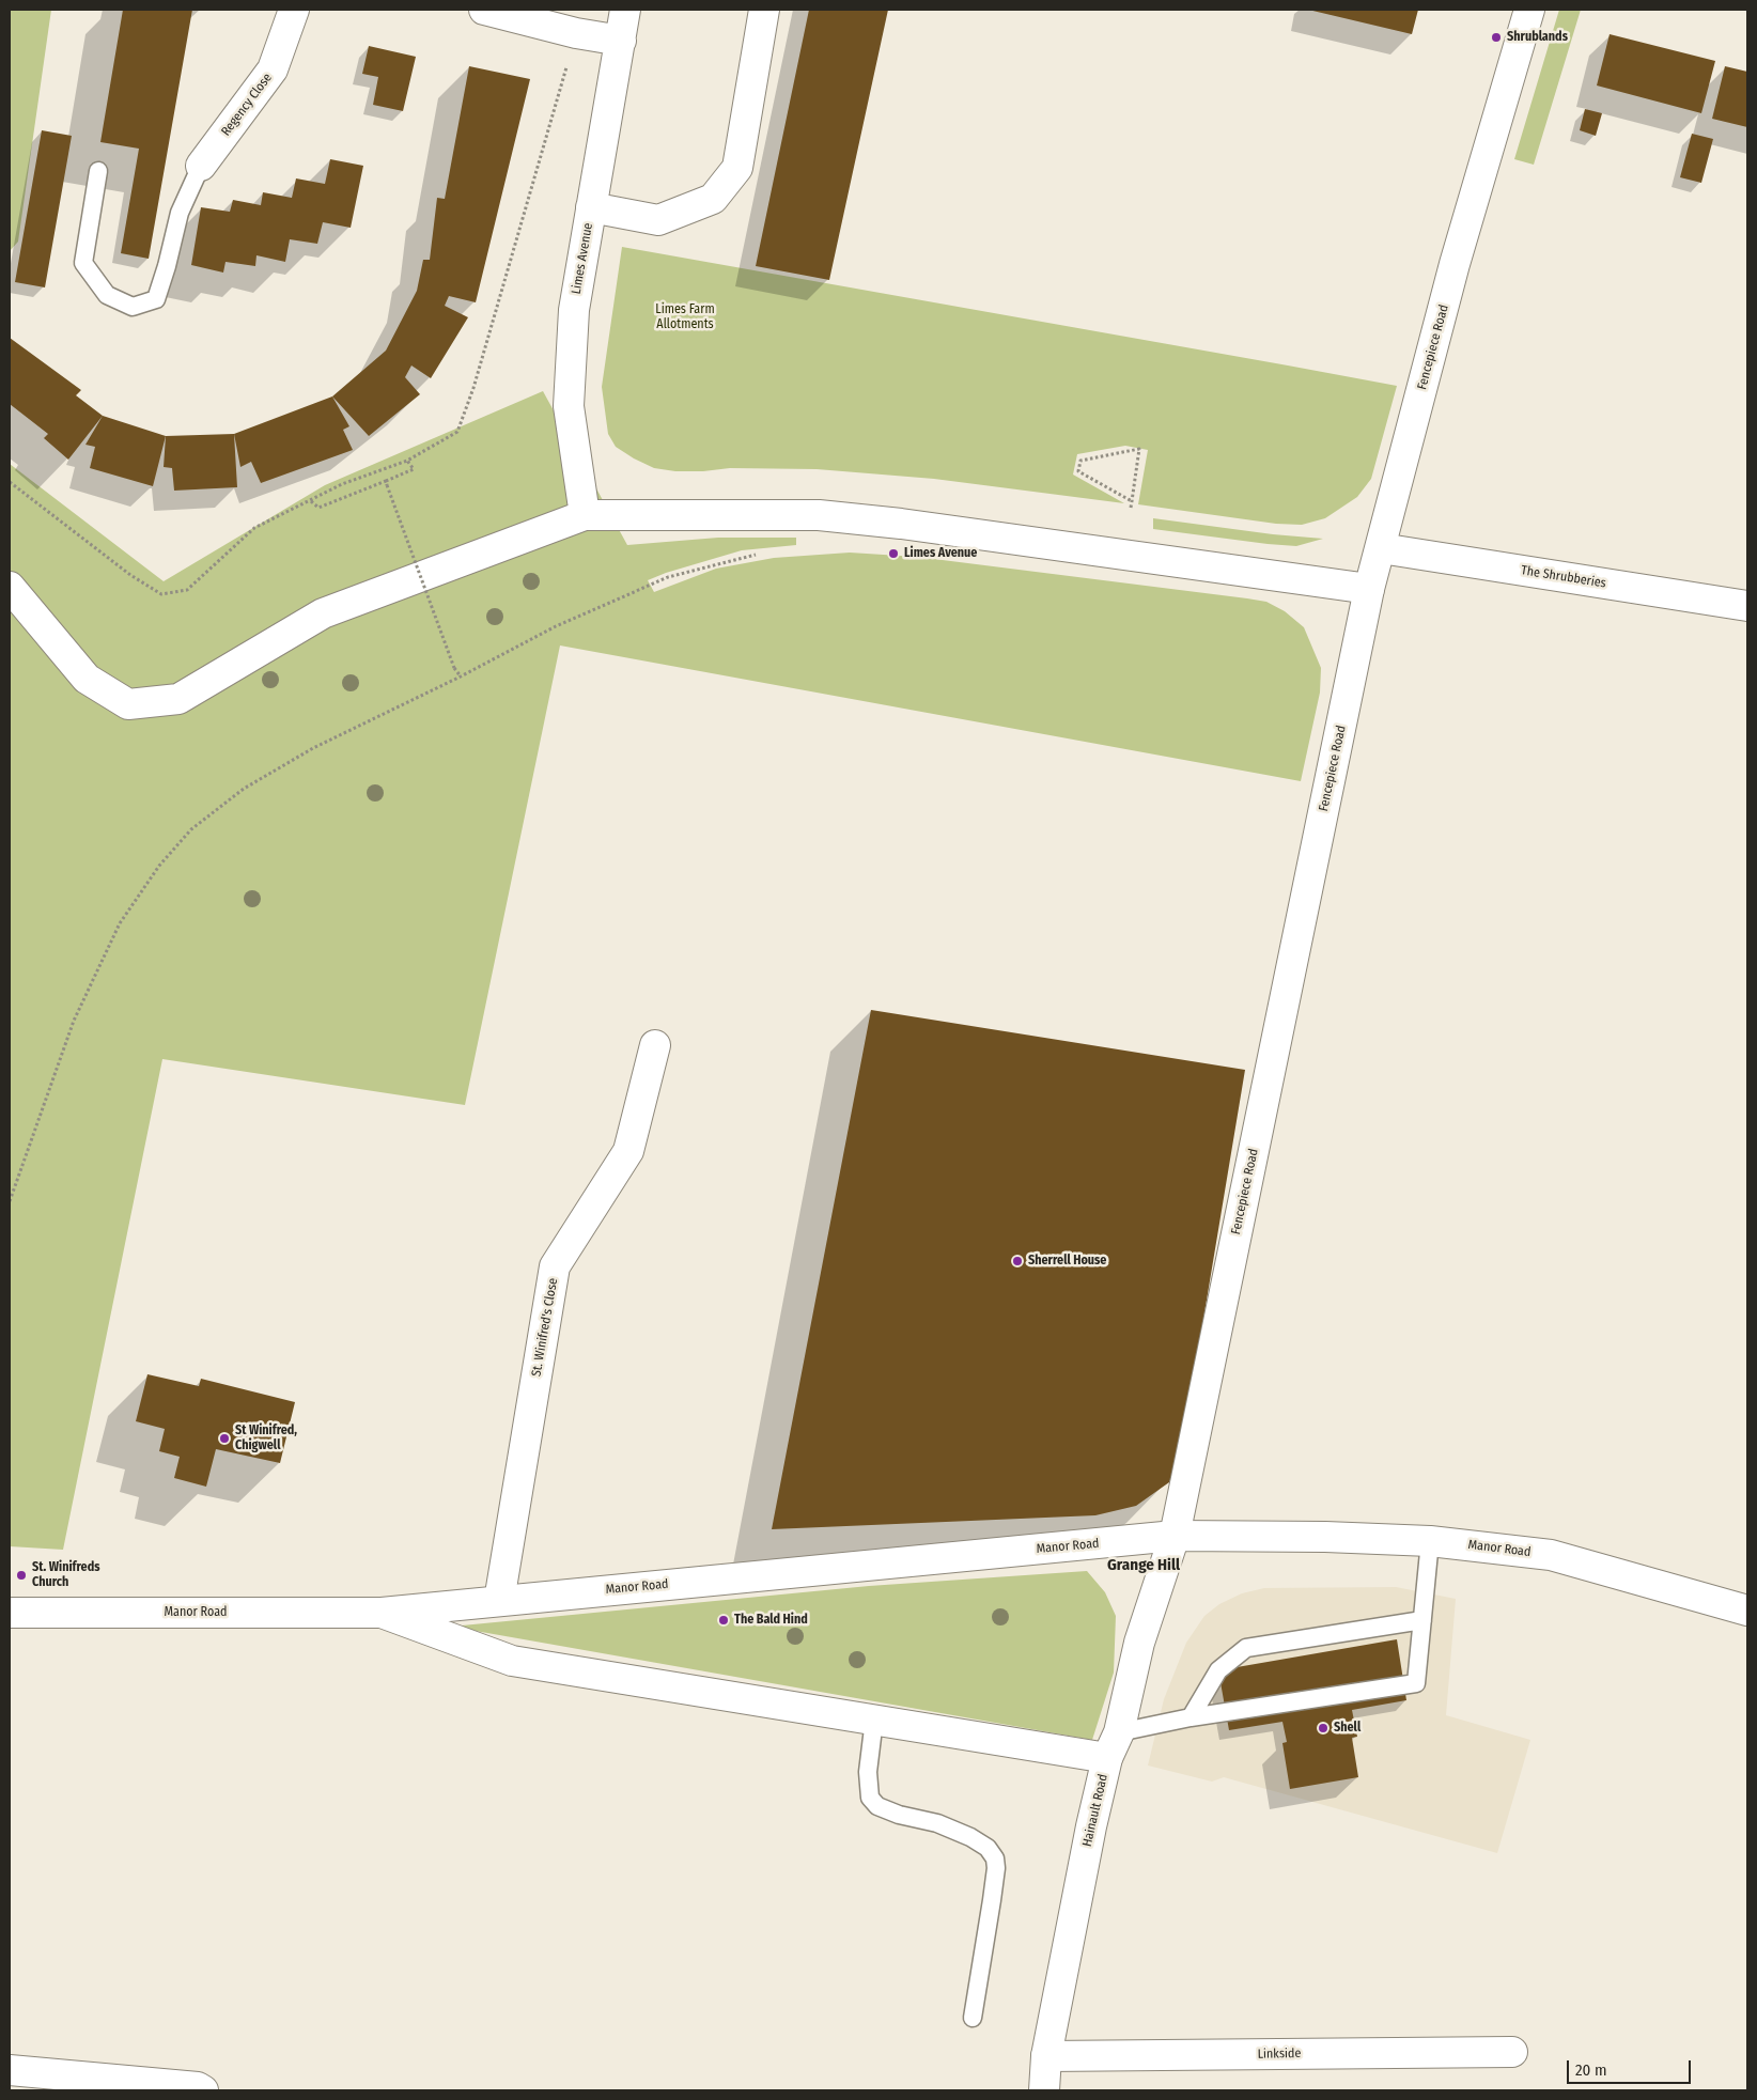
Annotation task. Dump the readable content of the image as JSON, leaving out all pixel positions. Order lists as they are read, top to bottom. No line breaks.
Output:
{"streets":{"street":["Regency Close","Limes Avenue","Fencepiece Road","The Shrubberies","St. Winifred's Close","Manor Road","Hainault Road","Linkside"]},"crossings":[["Fencepiece Road","The Shrubberies"],["Fencepiece Road","Manor Road"],["Fencepiece Road","Hainault Road"],["St. Winifred's Close","Manor Road"],["Manor Road","Hainault Road"],["Hainault Road","Linkside"]],"districts":["Grange Hill"],"parks":["Limes Farm Allotments"],"places":["Shrublands","Limes Avenue","Sherrell House","St Winifred, Chigwell","St. Winifreds Church","The Bald Hind","Shell"],"scale_bar":"20 m"}
